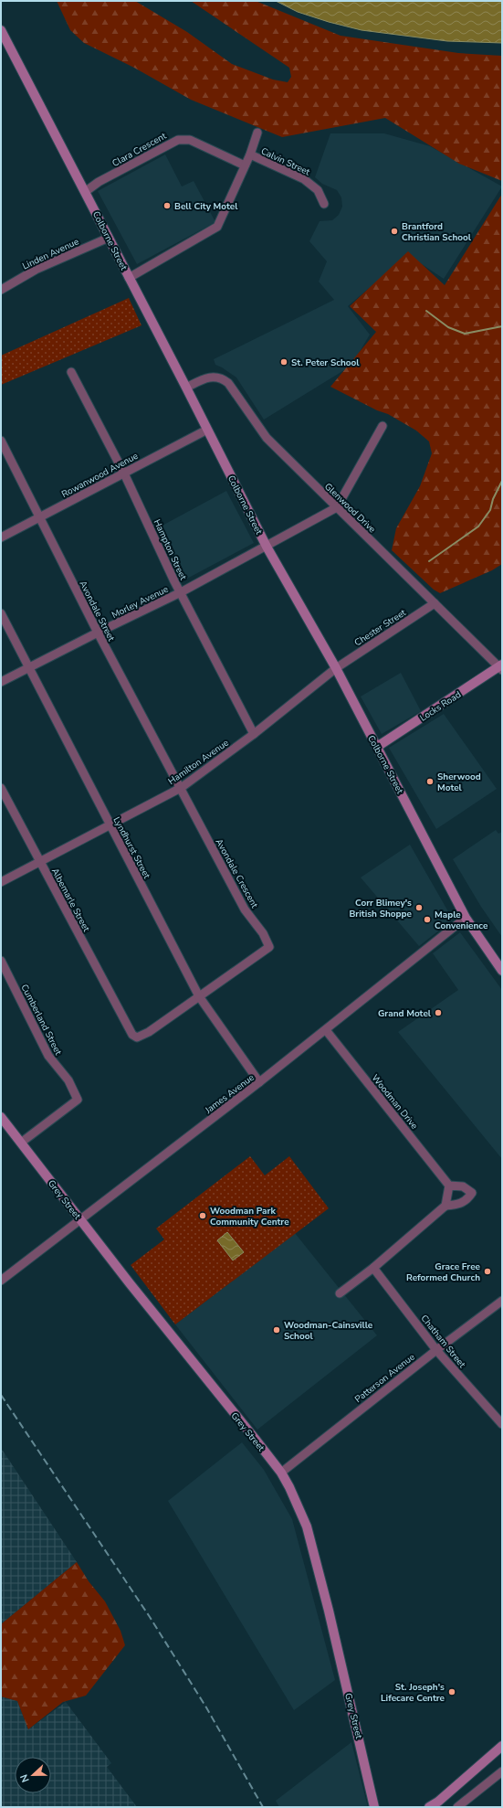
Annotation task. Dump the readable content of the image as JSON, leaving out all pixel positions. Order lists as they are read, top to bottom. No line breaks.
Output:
{"streets":{"main road":["Colborne Street","Locks Road","Grey Street"],"street":["Clara Crescent","Calvin Street","Linden Avenue","Rowanwood Avenue","Glenwood Drive","Hampton Street","Morley Avenue","Avondale Street","Chester Street","Hamilton Avenue","Lyndhurst Street","Avondale Crescent","Albemarle Street","Cumberland Street","James Avenue","Woodman Drive","Chatham Street","Patterson Avenue"]},"crossings":[["Clara Crescent","Colborne Street"],["Colborne Street","Linden Avenue"],["Colborne Street","Rowanwood Avenue"],["Colborne Street","Glenwood Drive"],["Colborne Street","Morley Avenue"],["Colborne Street","Chester Street"],["Colborne Street","Locks Road"],["Colborne Street","Hamilton Avenue"],["Colborne Street","James Avenue"],["Rowanwood Avenue","Hampton Street"],["Rowanwood Avenue","Avondale Street"],["Glenwood Drive","Morley Avenue"],["Glenwood Drive","Chester Street"],["Glenwood Drive","Locks Road"],["Hampton Street","Morley Avenue"],["Hampton Street","Hamilton Avenue"],["Morley Avenue","Avondale Street"],["Morley Avenue","Lyndhurst Street"],["Avondale Street","Hamilton Avenue"],["Avondale Street","Avondale Crescent"],["Chester Street","Hamilton Avenue"],["Hamilton Avenue","Lyndhurst Street"],["Hamilton Avenue","Avondale Crescent"],["Hamilton Avenue","Albemarle Street"],["Lyndhurst Street","Avondale Crescent"],["Lyndhurst Street","Albemarle Street"],["Lyndhurst Street","James Avenue"],["Avondale Crescent","Albemarle Street"],["Cumberland Street","Grey Street"],["James Avenue","Woodman Drive"],["James Avenue","Grey Street"],["Grey Street","Patterson Avenue"],["Chatham Street","Patterson Avenue"]],"places":["Bell City Motel","Brantford Christian School","St. Peter School","Sherwood Motel","Corr Blimey's British Shoppe","Maple Convenience","Grand Motel","Woodman Park Community Centre","Grace Free Reformed Church","Woodman-Cainsville School","St. Joseph's Lifecare Centre"],"north":"left"}
